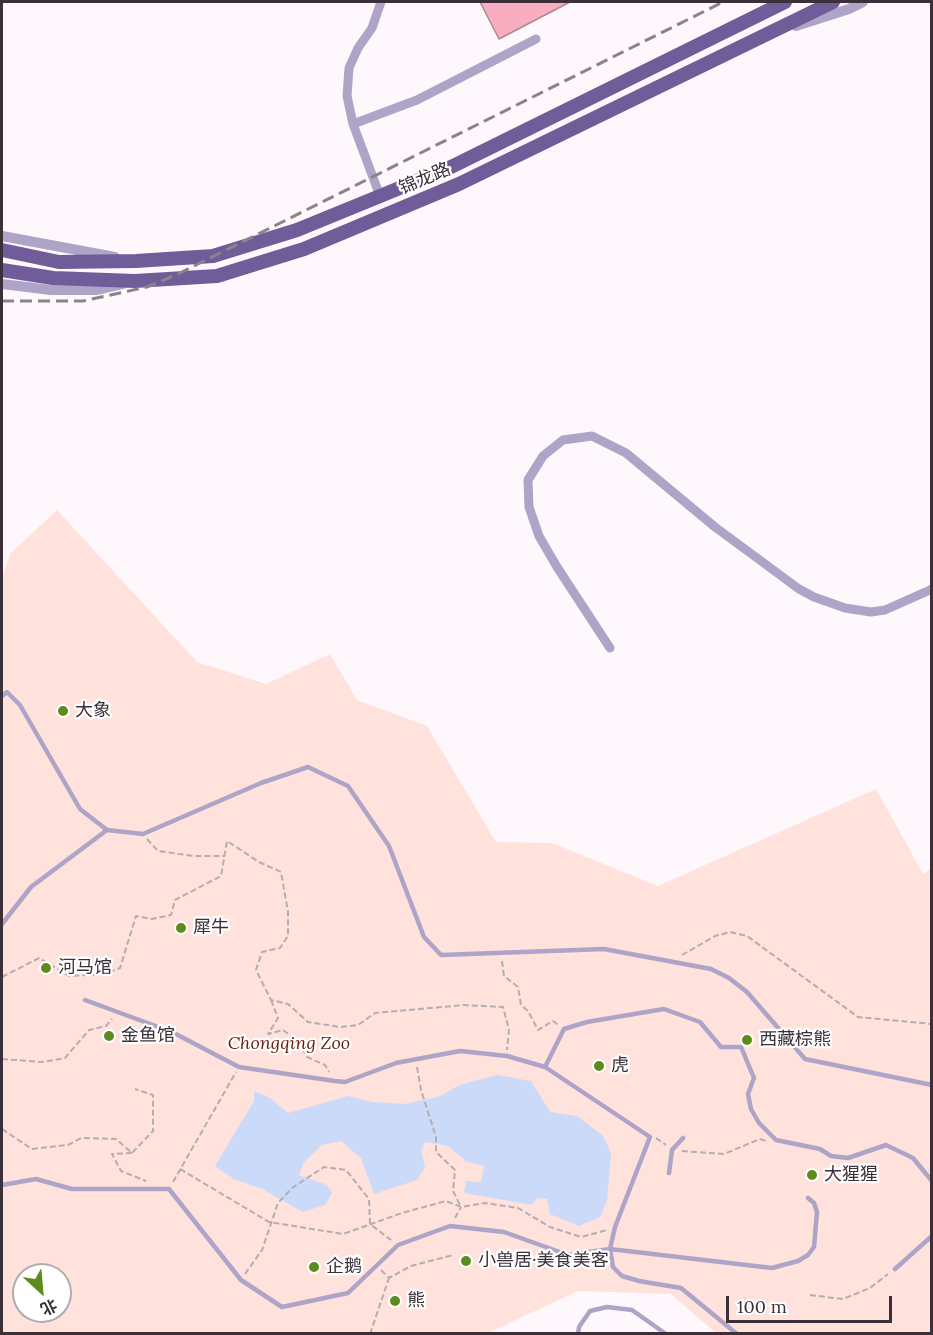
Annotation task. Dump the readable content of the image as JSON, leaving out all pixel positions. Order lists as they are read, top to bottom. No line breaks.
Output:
{"streets":{"main road":["锦龙路"]},"parks":["Chongqing Zoo"],"places":["大象","犀牛","河马馆","金鱼馆","西藏棕熊","虎","大猩猩","小兽居·美食美客","企鹅","熊"],"scale_bar":"100 m","north":"bottom right"}
